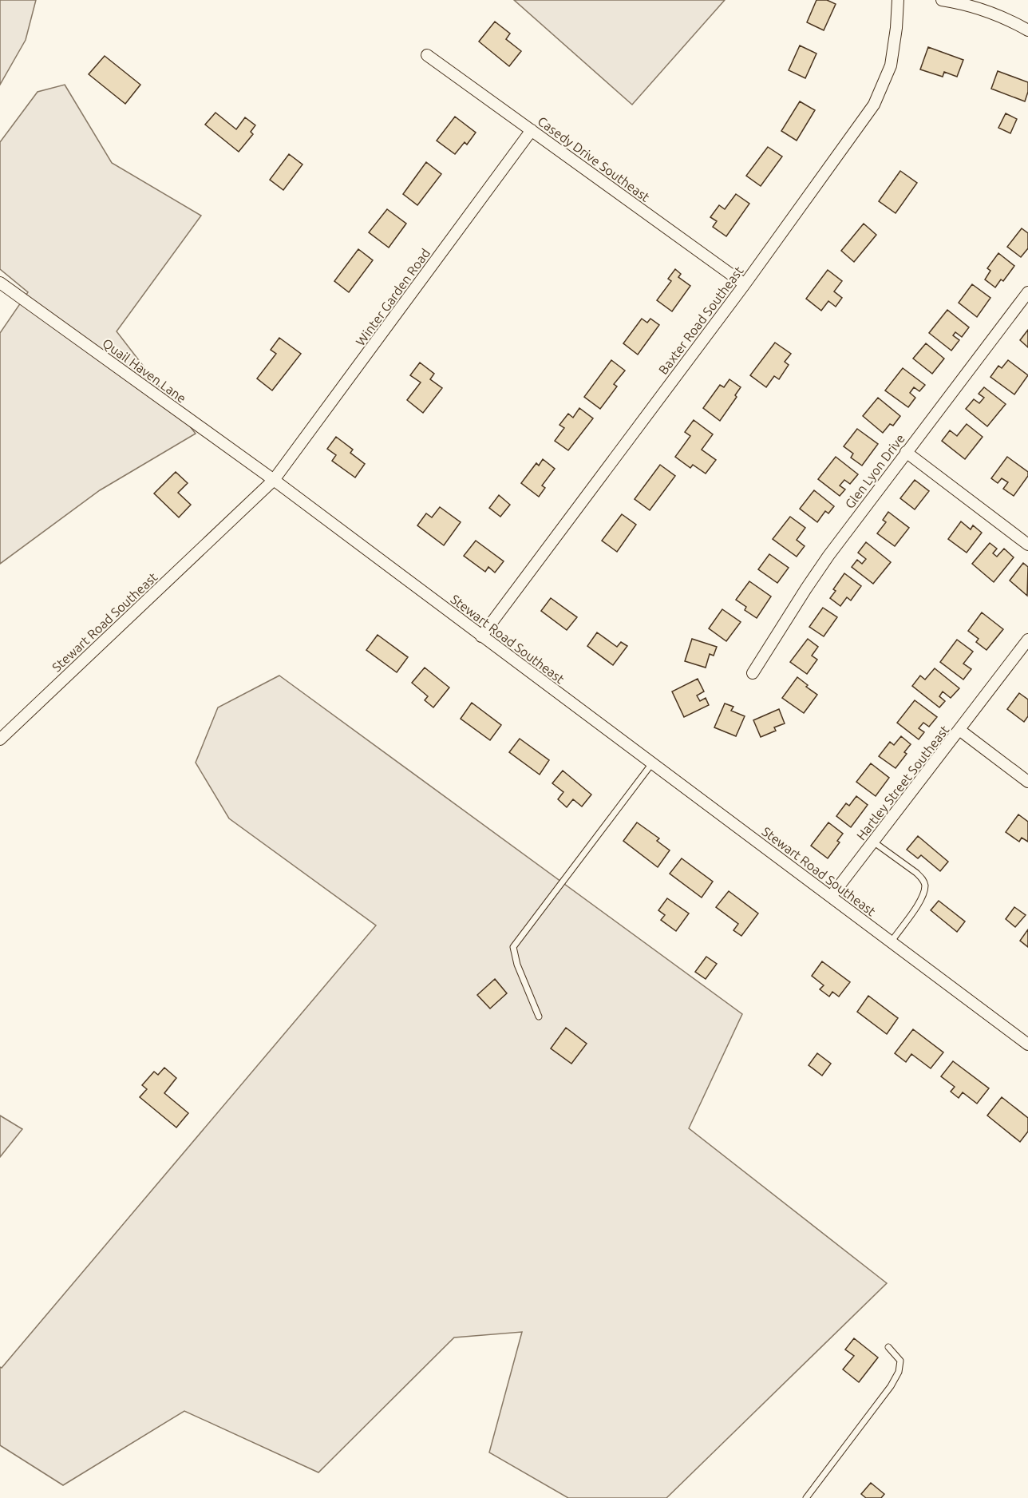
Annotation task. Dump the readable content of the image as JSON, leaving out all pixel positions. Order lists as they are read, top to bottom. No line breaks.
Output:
{"streets":{"street":["Casedy Drive Southeast","Winter Garden Road","Baxter Road Southeast","Quail Haven Lane","Glen Lyon Drive","Stewart Road Southeast","Hartley Street Southeast"]},"crossings":[["Casedy Drive Southeast","Winter Garden Road"],["Casedy Drive Southeast","Baxter Road Southeast"],["Winter Garden Road","Quail Haven Lane"],["Winter Garden Road","Stewart Road Southeast"],["Baxter Road Southeast","Stewart Road Southeast"],["Quail Haven Lane","Stewart Road Southeast"],["Stewart Road Southeast","Hartley Street Southeast"]]}
